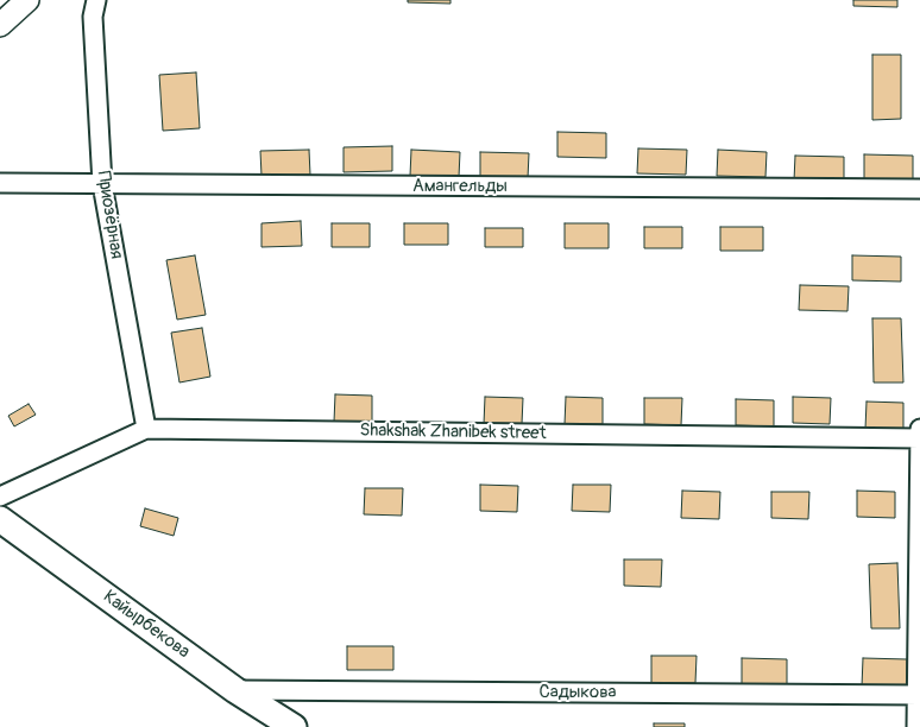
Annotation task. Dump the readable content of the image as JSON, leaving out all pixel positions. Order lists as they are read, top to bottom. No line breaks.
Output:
{"streets":{"main road":["Кайырбекова"],"street":["Амангельды","Приозёрная","Shakshak Zhanibek street","Садыкова"]},"crossings":[["Амангельды","Приозёрная"],["Приозёрная","Shakshak Zhanibek street"],["Кайырбекова","Садыкова"]]}
